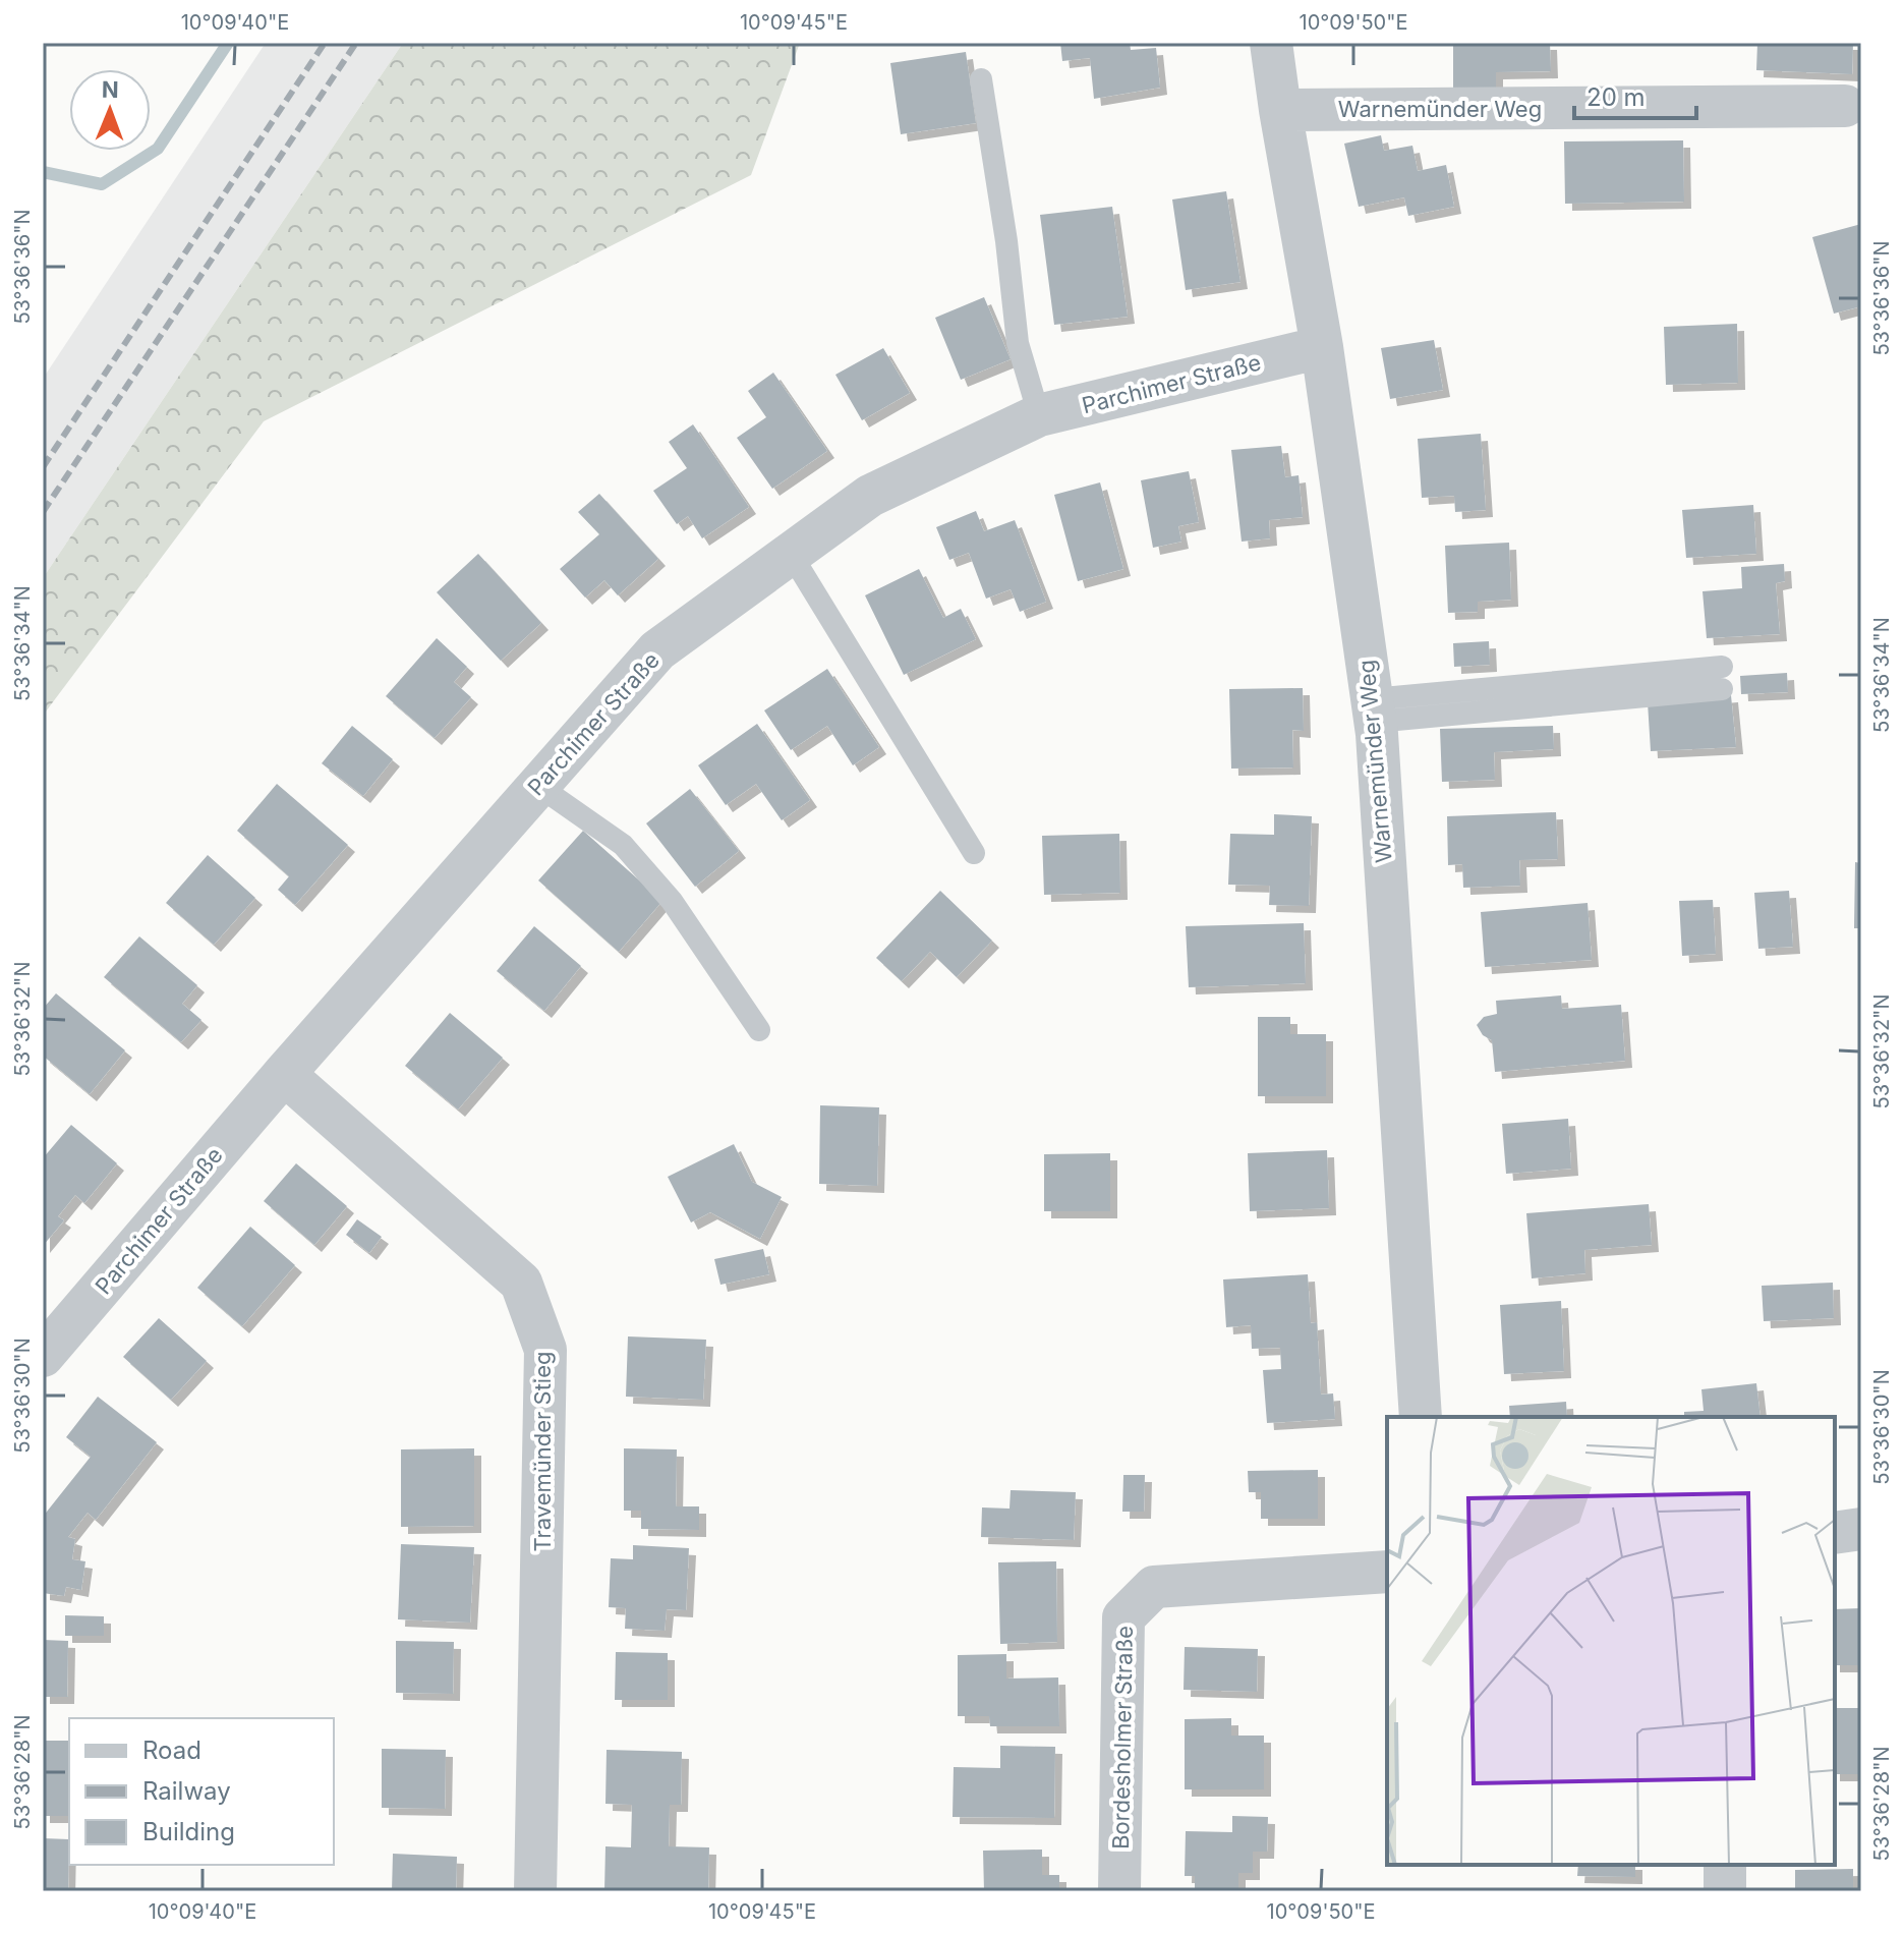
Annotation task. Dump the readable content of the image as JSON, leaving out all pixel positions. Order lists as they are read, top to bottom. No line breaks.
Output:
{"streets":{"street":["Warnemünder Weg","Parchimer Straße","Travemünder Stieg","Bordesholmer Straße"]},"crossings":[["Warnemünder Weg","Parchimer Straße"],["Parchimer Straße","Travemünder Stieg"]],"legend":["Road","Railway","Building"],"scale_bar":"20 m","north":"top","coordinates":["10°09'40\"E","10°09'45\"E","10°09'50\"E","53°36'36\"N","53°36'34\"N","53°36'32\"N","53°36'30\"N","53°36'28\"N"]}
